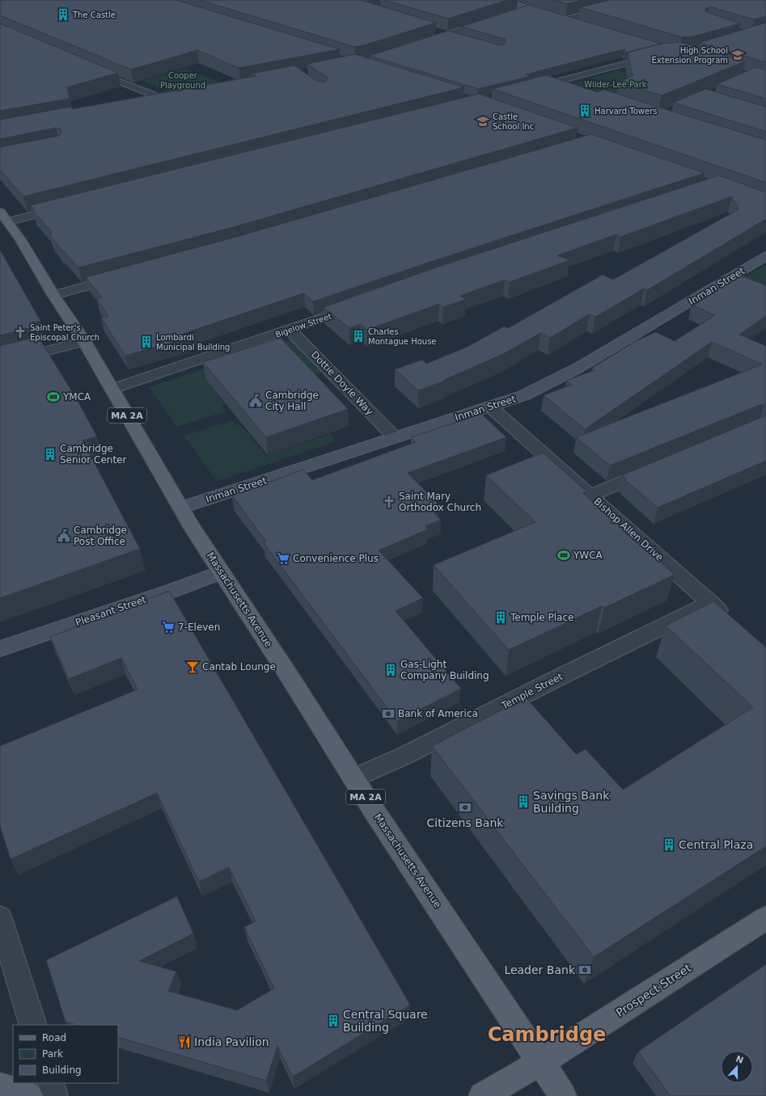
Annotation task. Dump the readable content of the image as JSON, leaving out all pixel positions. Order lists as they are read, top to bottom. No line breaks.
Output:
{"streets":{"main road":["Inman Street","MA 2A","Massachusetts Avenue","Pleasant Street","Prospect Street"],"street":["Bigelow Street","Dottie Doyle Way","Bishop Allen Drive","Temple Street"]},"crossings":[["Inman Street","Dottie Doyle Way"],["Inman Street","Bishop Allen Drive"],["Inman Street","Massachusetts Avenue"],["Bigelow Street","Dottie Doyle Way"],["Bigelow Street","Massachusetts Avenue"],["Bishop Allen Drive","Temple Street"],["Massachusetts Avenue","Pleasant Street"],["Massachusetts Avenue","Temple Street"],["Massachusetts Avenue","Prospect Street"]],"districts":["Cambridge"],"parks":["Cooper Playground","Wilder-Lee Park"],"places":{"building":["The Castle","Harvard Towers","Charles Montague House","Lombardi Municipal Building","Cambridge Senior Center","Temple Place","Gas-Light Company Building","Savings Bank Building","Central Plaza","Central Square Building"],"school or university":["High School Extension Program","Castle School Inc"],"church":["Saint Peter's Episcopal Church","Saint Mary Orthodox Church"],"sports":["YMCA","YWCA"],"public building":["Cambridge City Hall","Cambridge Post Office"],"supermarket":["Convenience Plus","7-Eleven"],"bar":["Cantab Lounge"],"bank":["Bank of America","Citizens Bank","Leader Bank"],"restaurant":["India Pavilion"]},"legend":["Road","Park","Building"],"north":"top"}
